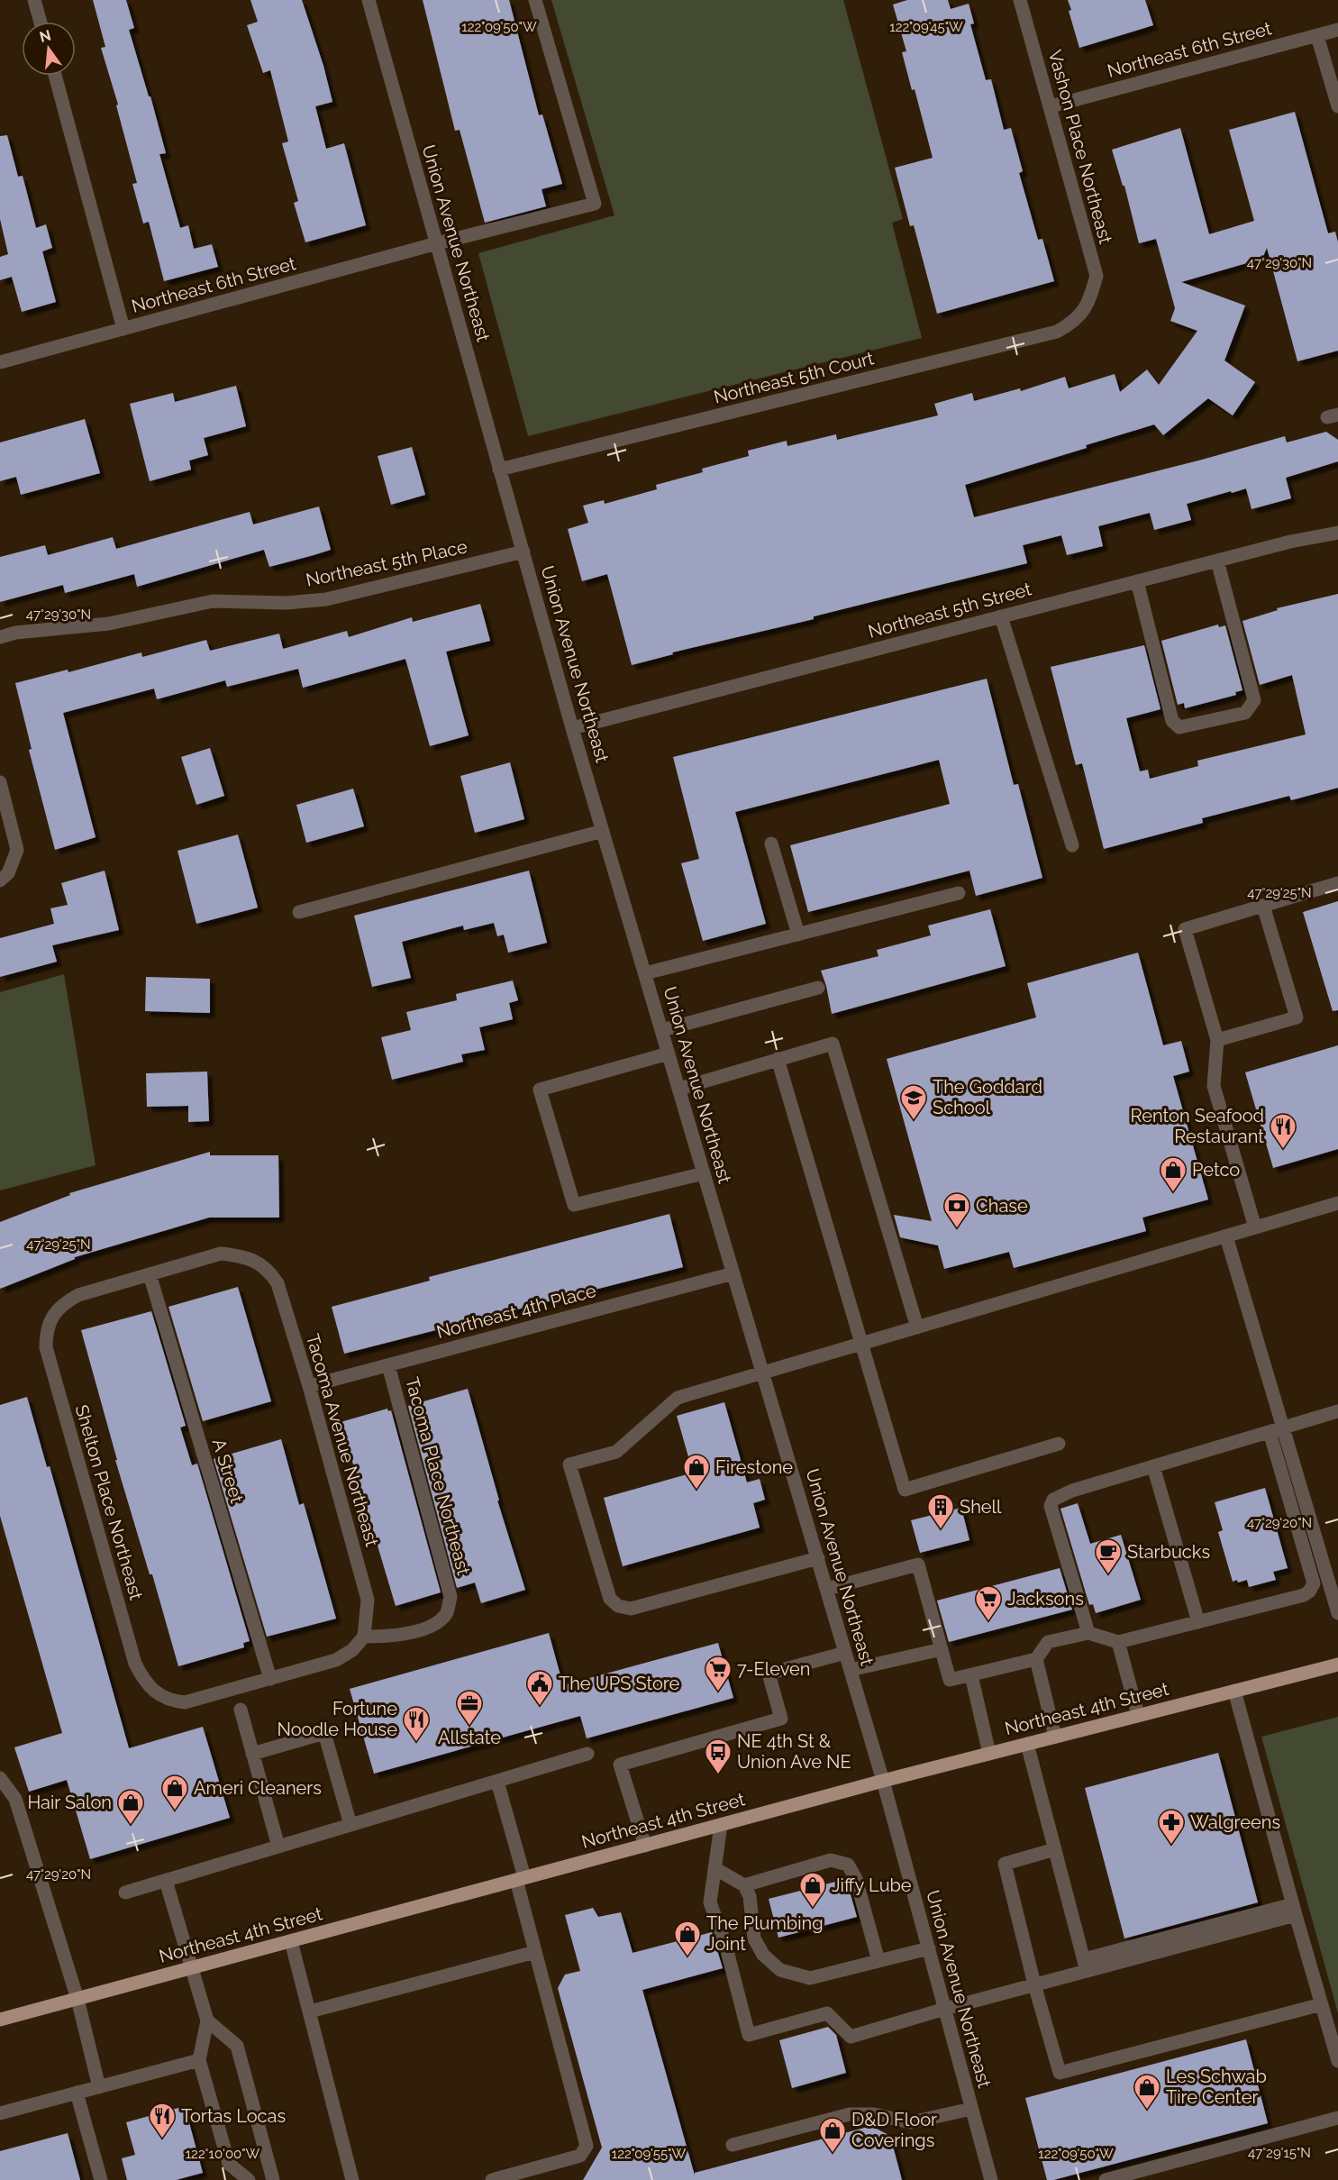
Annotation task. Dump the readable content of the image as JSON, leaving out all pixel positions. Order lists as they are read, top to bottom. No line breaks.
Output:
{"streets":{"main road":["Northeast 4th Street"],"street":["Northeast 6th Street","Vashon Place Northeast","Union Avenue Northeast","Northeast 5th Court","Northeast 5th Place","Northeast 5th Street","Northeast 4th Place","Tacoma Avenue Northeast","A Street","Tacoma Place Northeast","Shelton Place Northeast"]},"crossings":[["Northeast 6th Street","Vashon Place Northeast"],["Northeast 6th Street","Union Avenue Northeast"],["Vashon Place Northeast","Northeast 5th Court"],["Union Avenue Northeast","Northeast 5th Court"],["Union Avenue Northeast","Northeast 5th Place"],["Union Avenue Northeast","Northeast 5th Street"],["Union Avenue Northeast","Northeast 4th Place"],["Union Avenue Northeast","Northeast 4th Street"],["Northeast 4th Place","Tacoma Avenue Northeast"],["Northeast 4th Place","Tacoma Place Northeast"],["Tacoma Avenue Northeast","A Street"],["Tacoma Avenue Northeast","Tacoma Place Northeast"],["Tacoma Avenue Northeast","Shelton Place Northeast"],["A Street","Shelton Place Northeast"]],"places":{"school or university":["The Goddard School"],"restaurant":["Renton Seafood Restaurant","Fortune Noodle House","Tortas Locas"],"shop":["Petco","Firestone","Ameri Cleaners","Hair Salon","Jiffy Lube","The Plumbing Joint","Les Schwab Tire Center","D&D Floor Coverings"],"bank":["Chase"],"building":["Shell"],"cafe":["Starbucks"],"supermarket":["Jacksons","7-Eleven"],"public building":["The UPS Store"],"office":["Allstate"],"bus stop":["NE 4th St & Union Ave NE"],"pharmacy":["Walgreens"]},"north":"top","coordinates":["122°09'50\"W","122°09'45\"W","47°29'30\"N","47°29'25\"N","47°29'20\"N","47°29'15\"N","122°10'00\"W","122°09'55\"W"]}
